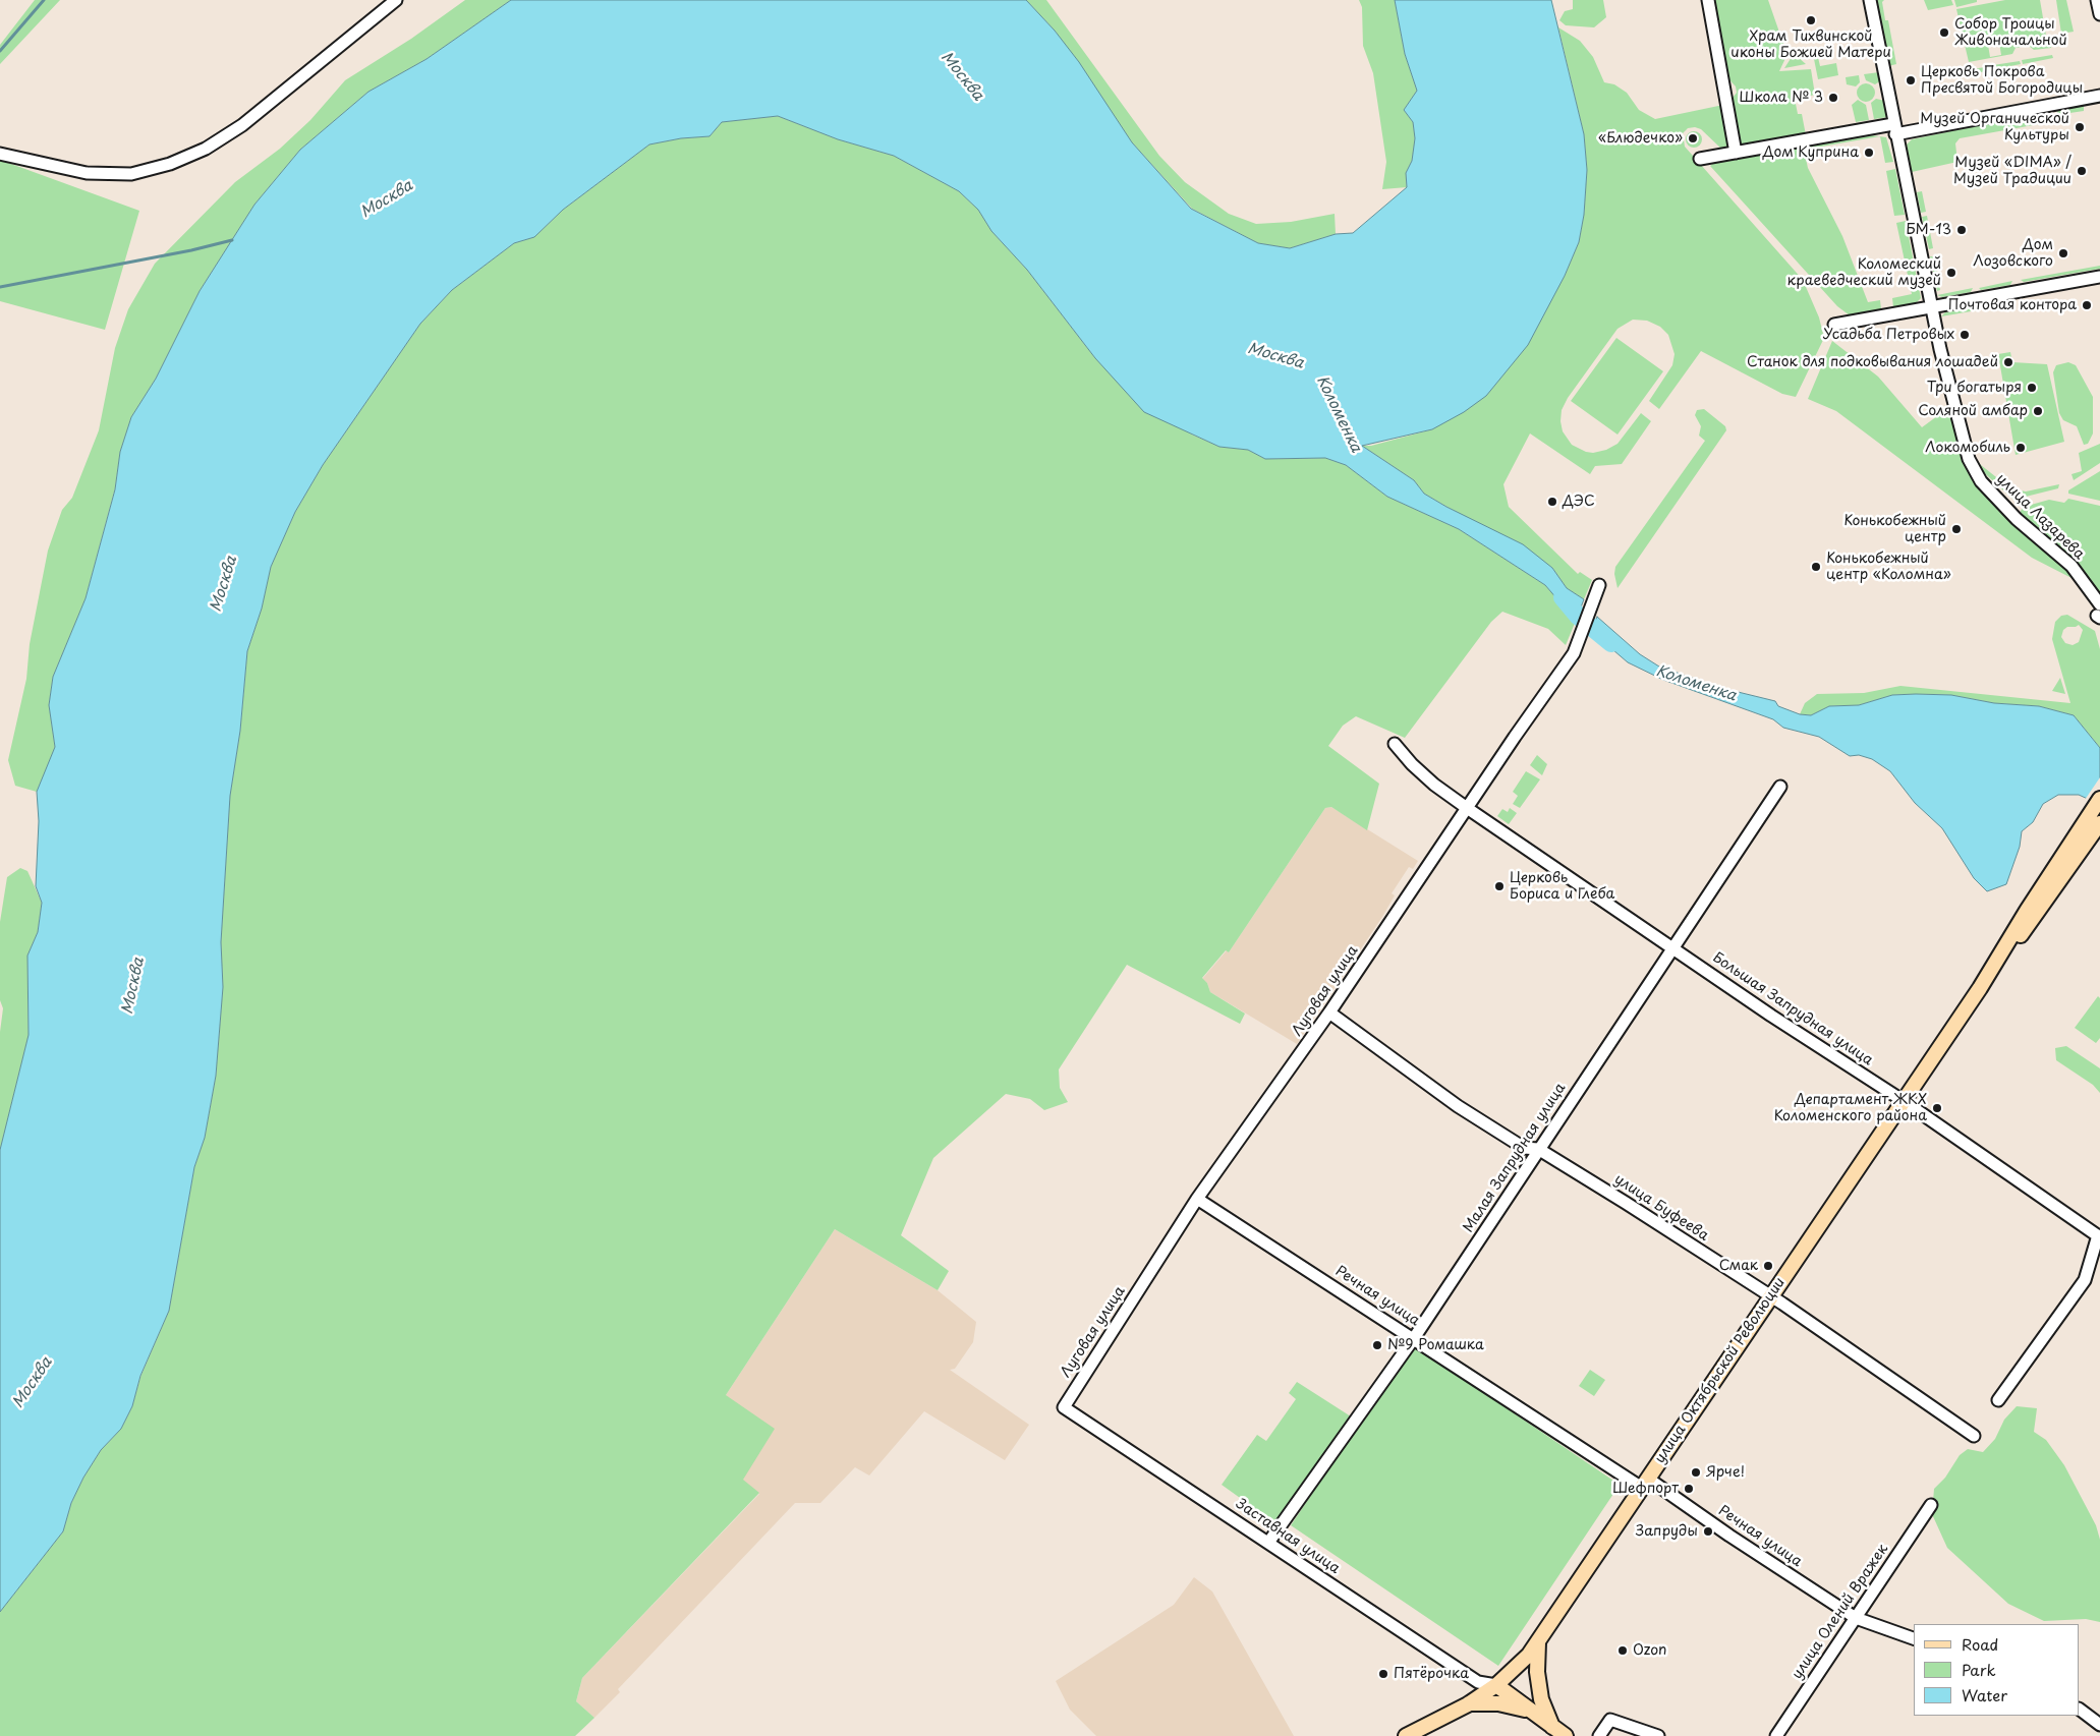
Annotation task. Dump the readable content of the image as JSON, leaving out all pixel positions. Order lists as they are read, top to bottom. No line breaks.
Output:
{"streets":{"main road":["улица Октябрьской Революции"],"street":["улица Лазарева","Луговая улица","Большая Запрудная улица","Малая Запрудная улица","улица Буфеева","Речная улица","Заставная улица","улица Олений Вражек"]},"crossings":[["Луговая улица","Большая Запрудная улица"],["Луговая улица","улица Буфеева"],["Луговая улица","Речная улица"],["Луговая улица","Заставная улица"],["Большая Запрудная улица","Малая Запрудная улица"],["Большая Запрудная улица","улица Октябрьской Революции"],["Малая Запрудная улица","улица Буфеева"],["Малая Запрудная улица","Речная улица"],["Малая Запрудная улица","Заставная улица"],["улица Буфеева","улица Октябрьской Революции"],["Речная улица","улица Октябрьской Революции"],["Речная улица","улица Олений Вражек"],["улица Октябрьской Революции","Заставная улица"]],"water":["Москва","Коломенка"],"places":["Храм Тихвинской иконы Божией Матери","Собор Троицы Живоначальной","Церковь Покрова Пресвятой Богородицы","Школа № 3","Музей Органической Культуры","«Блюдечко»","Дом Куприна","Музей «DIMA» / Музей Традиции","БМ-13","Дом Лозовского","Коломеский краеведческий музей","Почтовая контора","Усадьба Петровых","Станок для подковывания лошадей","Три богатыря","Соляной амбар","Локомобиль","ДЭС","Конькобежный центр","Конькобежный центр «Коломна»","Церковь Бориса и Глеба","Департамент ЖКХ Коломенского района","Смак","№9 Ромашка","Ярче!","Шефпорт","Запруды","Ozon","Пятёрочка"],"legend":["Road","Park","Water"]}
